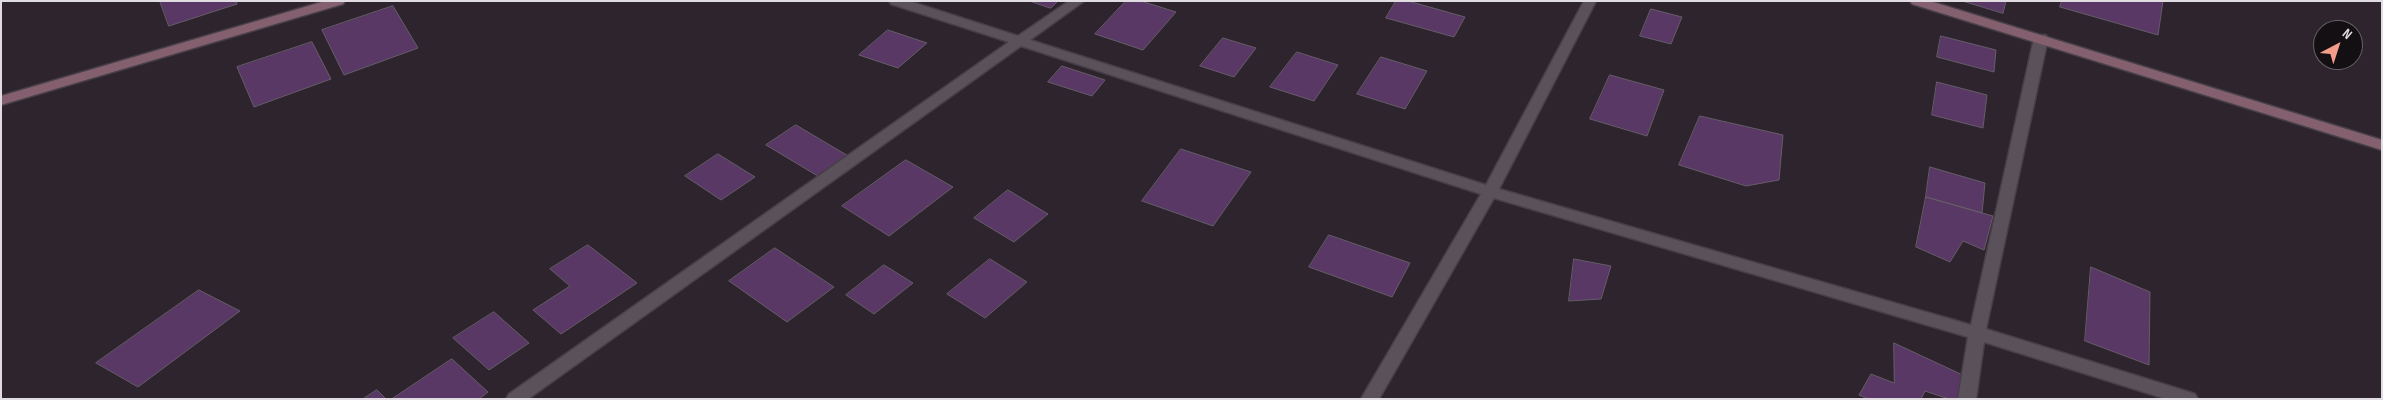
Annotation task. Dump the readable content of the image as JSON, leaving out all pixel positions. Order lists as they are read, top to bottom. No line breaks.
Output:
{"north":"top right"}
